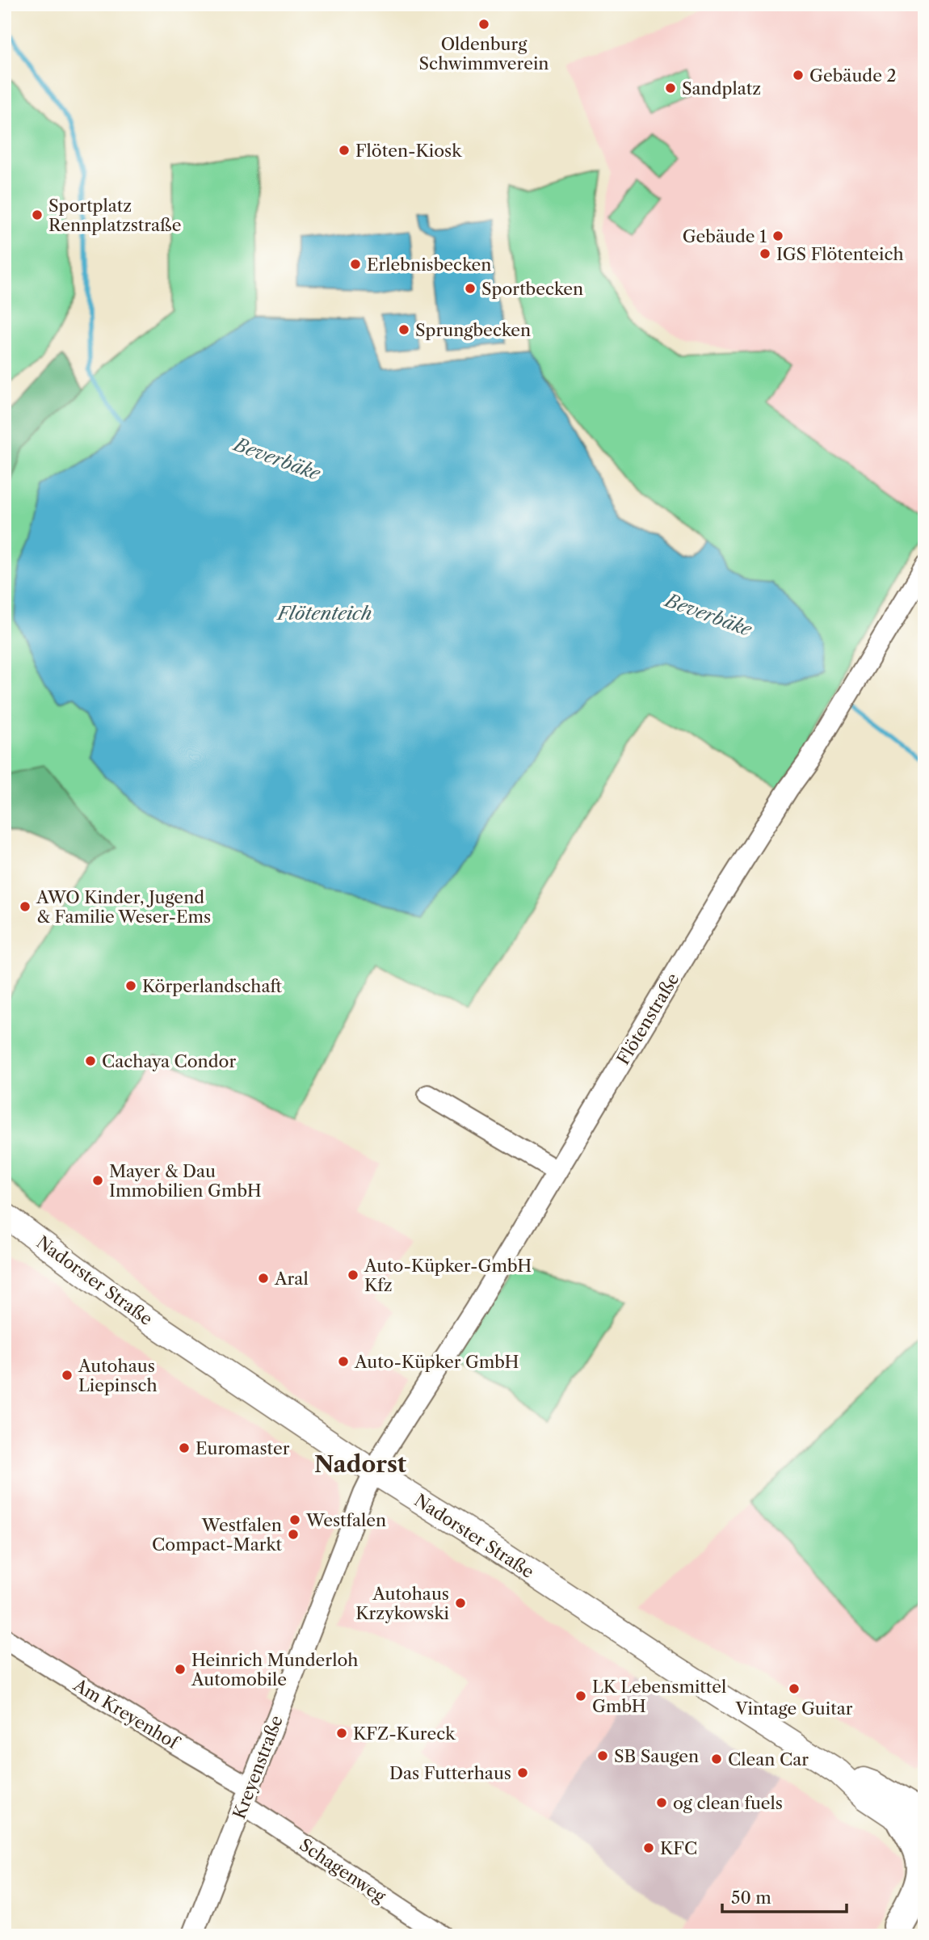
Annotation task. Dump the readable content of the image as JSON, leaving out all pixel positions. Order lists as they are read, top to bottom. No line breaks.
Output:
{"streets":{"street":["Flötenstraße","Nadorster Straße","Am Kreyenhof","Kreyenstraße","Schagenweg"]},"crossings":[["Flötenstraße","Nadorster Straße"],["Flötenstraße","Kreyenstraße"],["Nadorster Straße","Kreyenstraße"],["Am Kreyenhof","Kreyenstraße"],["Am Kreyenhof","Schagenweg"],["Kreyenstraße","Schagenweg"]],"districts":["Nadorst"],"water":["Beverbäke","Flötenteich"],"places":["Oldenburg Schwimmverein","Gebäude 2","Sandplatz","Flöten-Kiosk","Sportplatz Rennplatzstraße","Gebäude 1","IGS Flötenteich","Erlebnisbecken","Sportbecken","Sprungbecken","AWO Kinder, Jugend & Familie Weser-Ems","Körperlandschaft","Cachaya Condor","Mayer & Dau Immobilien GmbH","Auto-Küpker-GmbH Kfz","Aral","Auto-Küpker GmbH","Autohaus Liepinsch","Euromaster","Westfalen","Westfalen Compact-Markt","Autohaus Krzykowski","Heinrich Munderloh Automobile","Vintage Guitar","LK Lebensmittel GmbH","KFZ-Kureck","SB Saugen","Clean Car","Das Futterhaus","og clean fuels","KFC"],"scale_bar":"50 m"}
